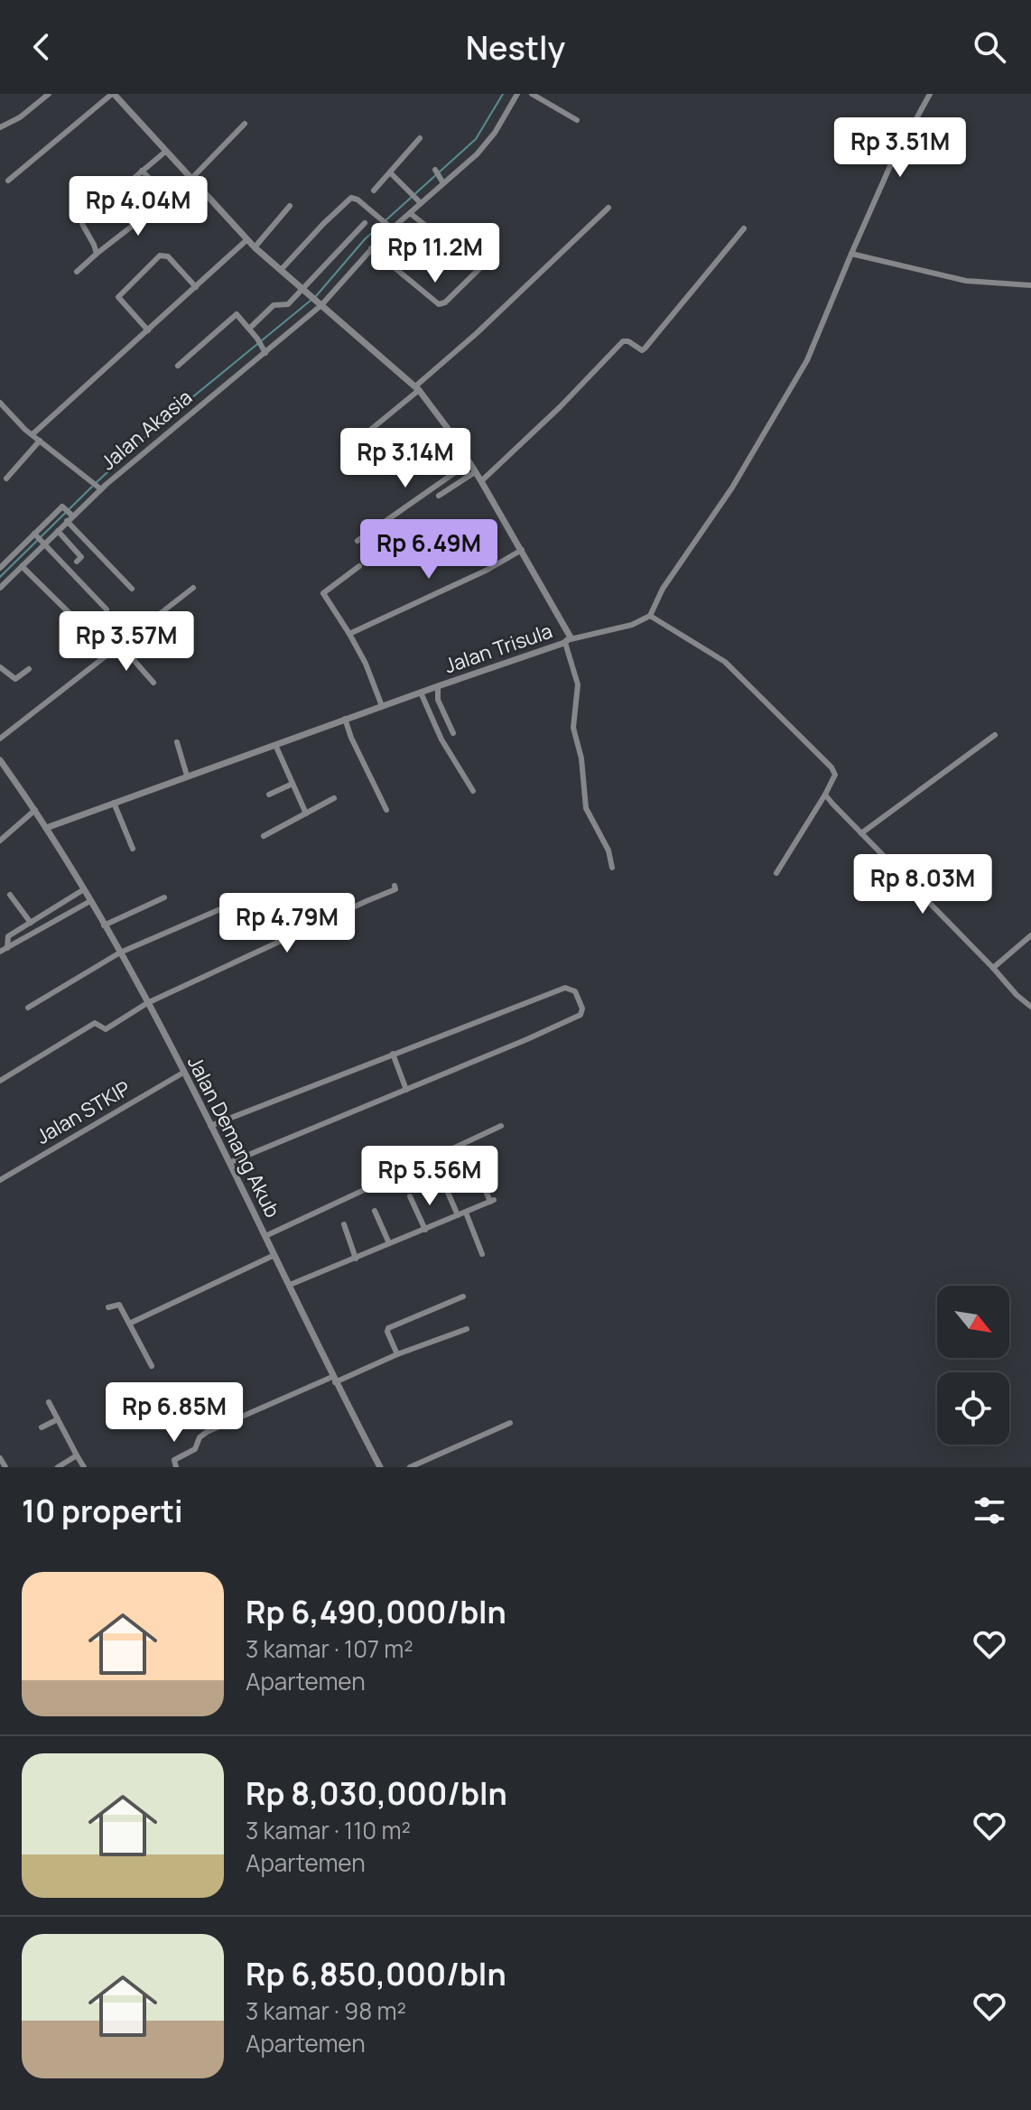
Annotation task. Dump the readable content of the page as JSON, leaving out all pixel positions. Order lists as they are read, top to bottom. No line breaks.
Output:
{"streets":{"street":["Jalan Akasia","Jalan Trisula","Jalan STKIP","Jalan Demang Akub"]},"crossings":[["Jalan Akasia","Jalan Trisula"],["Jalan Trisula","Jalan Demang Akub"],["Jalan STKIP","Jalan Demang Akub"]],"north":"bottom right","page":{"header":"Nestly","price":["Rp 3.51M","Rp 4.04M","Rp 11.2M","Rp 3.14M","Rp 6.49M","Rp 3.57M","Rp 8.03M","Rp 4.79M","Rp 5.56M","Rp 6.85M"],"heading":"10 properti","list":[{"name":"Rp 6,490,000/bln","note":"3 kamar · 107 m² · Apartemen"},{"name":"Rp 8,030,000/bln","note":"3 kamar · 110 m² · Apartemen"},{"name":"Rp 6,850,000/bln","note":"3 kamar · 98 m² · Apartemen"}]}}
